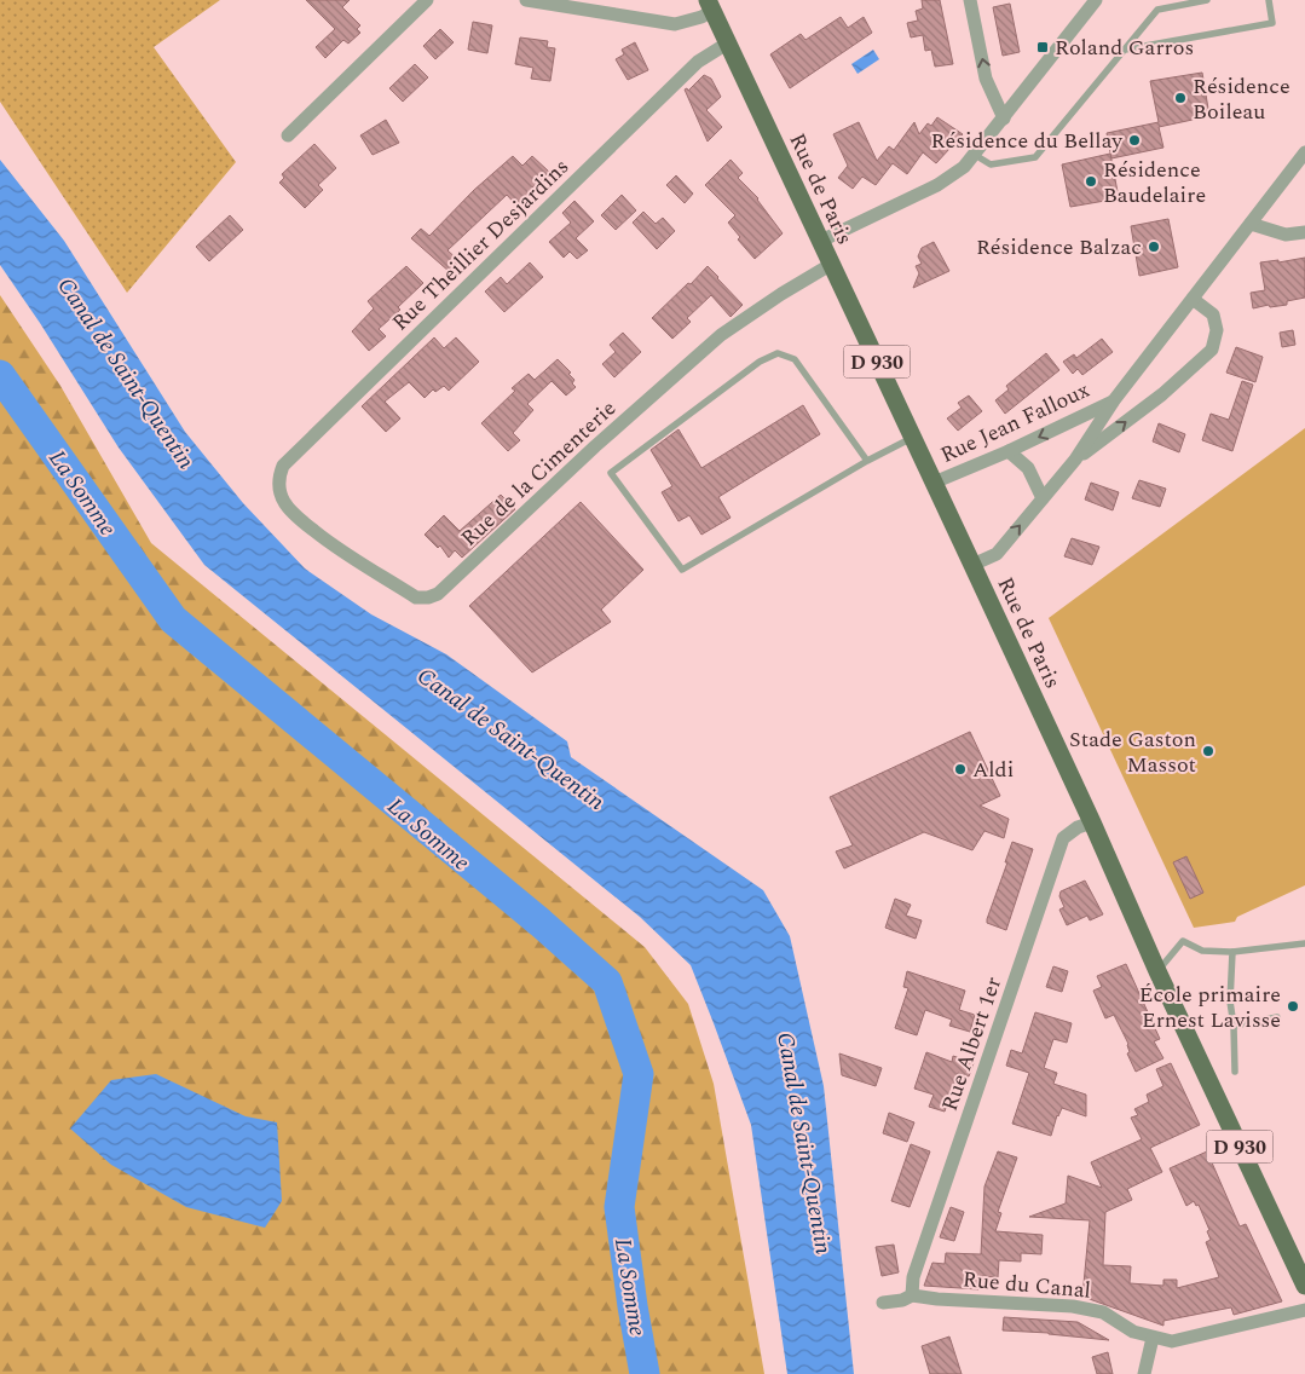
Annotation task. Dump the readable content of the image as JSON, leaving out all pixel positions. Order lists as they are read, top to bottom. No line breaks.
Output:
{"streets":{"main road":["Rue de Paris","D 930"],"street":["Rue Theillier Desjardins","Rue Jean Falloux","Rue de la Cimenterie","Rue Albert 1er","Rue du Canal"]},"crossings":[["Rue de Paris","Rue Theillier Desjardins"],["Rue de Paris","Rue Jean Falloux"],["Rue de Paris","Rue de la Cimenterie"],["Rue de Paris","Rue Albert 1er"],["Rue Theillier Desjardins","Rue de la Cimenterie"],["Rue Albert 1er","Rue du Canal"]],"water":["Canal de Saint-Quentin","La Somme"],"places":{"transit":["Roland Garros"],"other":["Résidence Boileau","Résidence du Bellay","Résidence Baudelaire","Résidence Balzac","Stade Gaston Massot","Aldi","École primaire Ernest Lavisse"]}}
